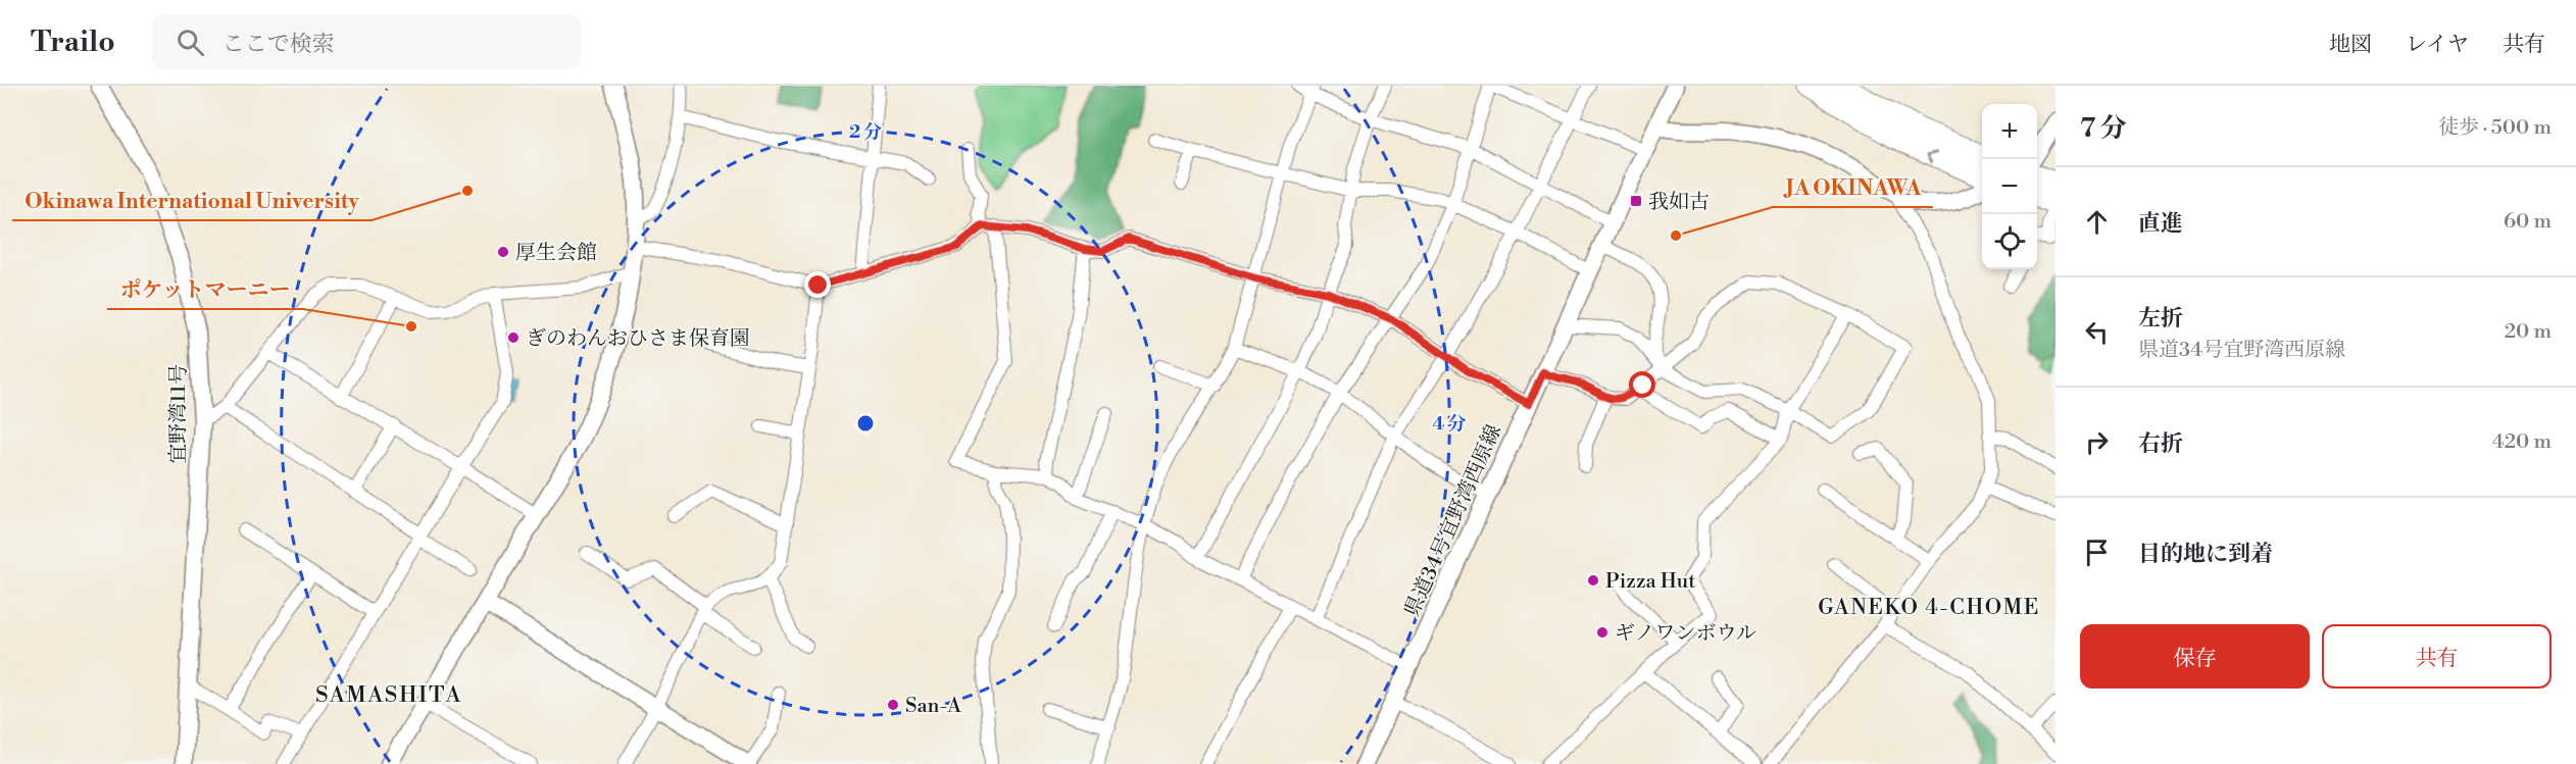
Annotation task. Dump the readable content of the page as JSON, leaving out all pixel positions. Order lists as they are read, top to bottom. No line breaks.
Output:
{"streets":{"street":["宜野湾11号","県道34号宜野湾西原線"]},"districts":["GANEKO 4-CHOME","SAMASHITA"],"places":{"other":["Okinawa International University","JA OKINAWA","厚生会館","ポケットマーニー","ぎのわんおひさま保育園","Pizza Hut","ギノワンボウル","San-A"],"transit":["我如古"]},"page":{"header":"Trailo","search":"ここで検索","nav":["地図","レイヤ","共有"],"heading":["7 分","徒歩 · 500 m"],"map_buttons":["+","−"],"list":[["直進","60 m"],["左折","県道34号宜野湾西原線","20 m"],["右折","420 m"],"目的地に到着"],"buttons":["保存","共有"]},"rings":["2 分","4 分"]}
